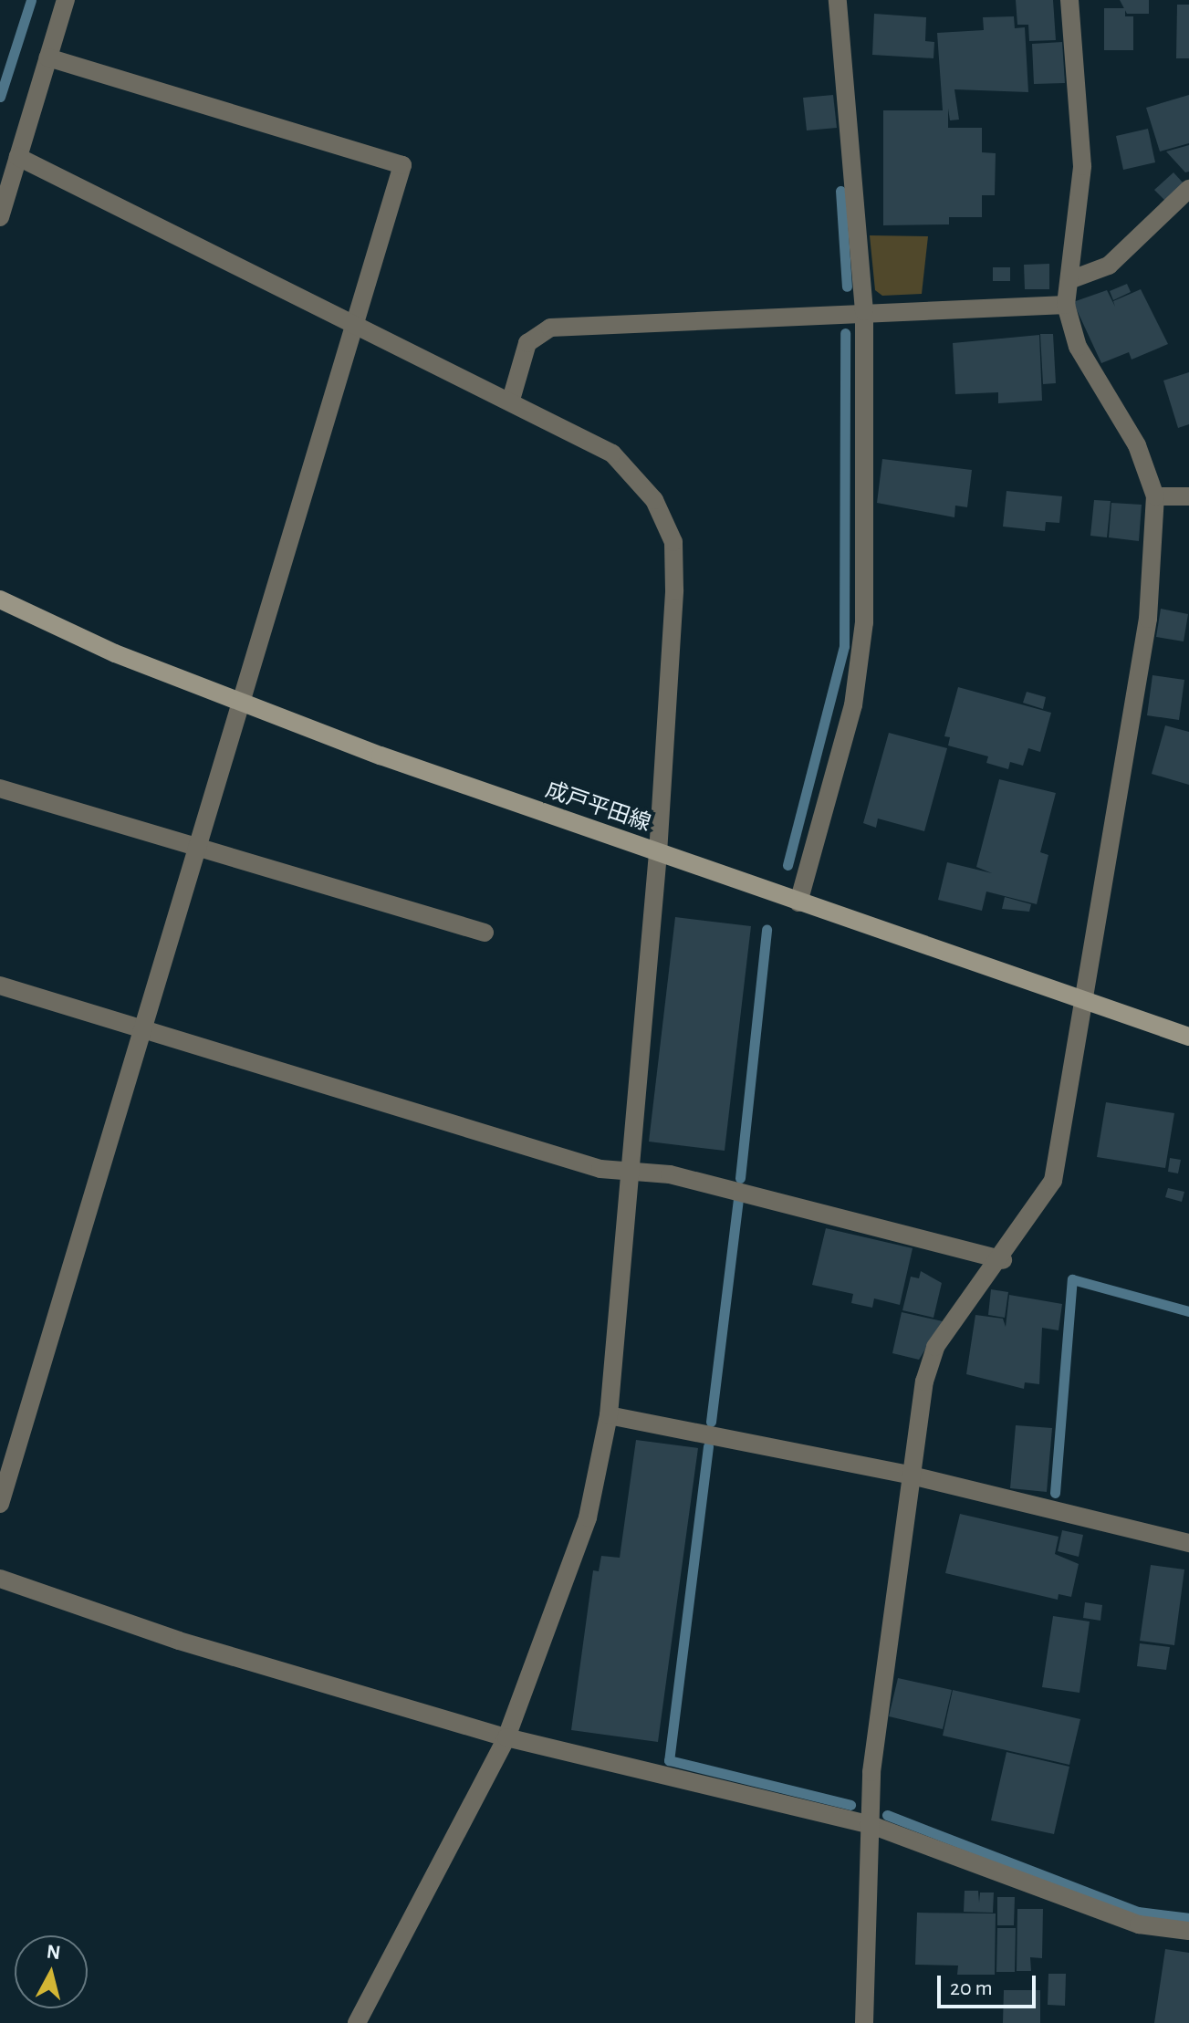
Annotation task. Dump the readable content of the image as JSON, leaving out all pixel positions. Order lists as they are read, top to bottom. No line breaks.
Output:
{"streets":{"main road":["成戸平田線"]},"scale_bar":"20 m","north":"top"}
